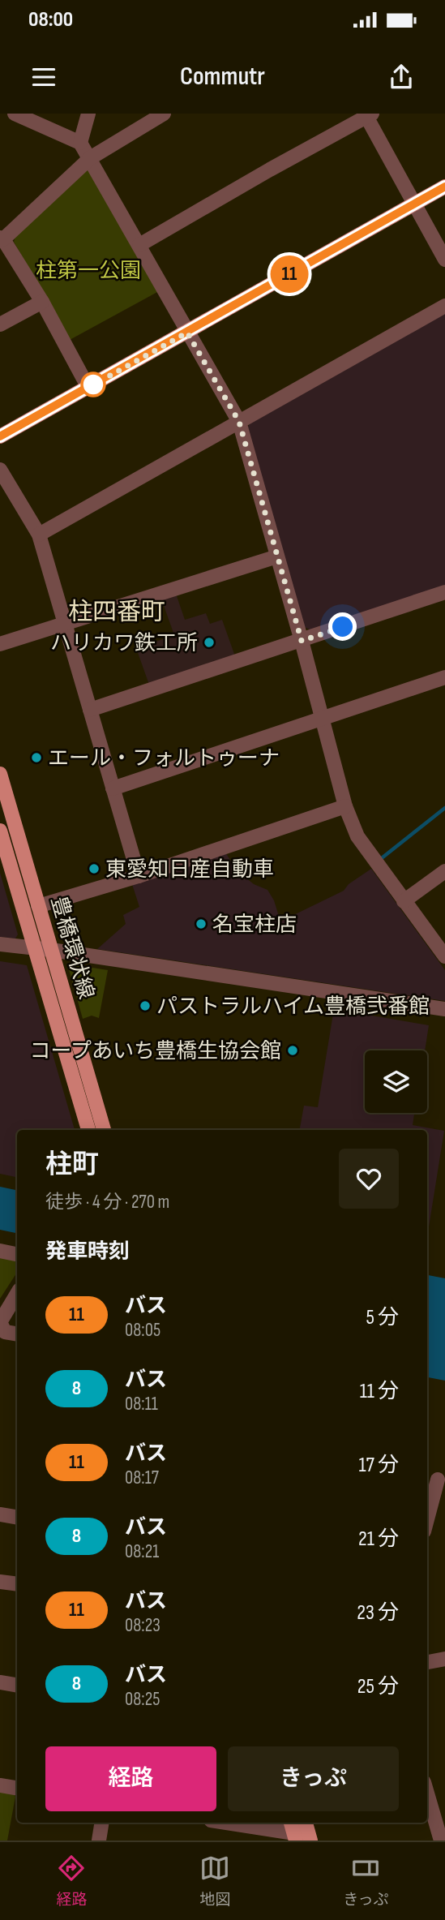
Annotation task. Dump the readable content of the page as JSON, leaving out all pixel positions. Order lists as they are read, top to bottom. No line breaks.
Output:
{"streets":{"main road":["豊橋環状線"]},"districts":["柱四番町"],"parks":["柱第一公園"],"places":["ハリカワ鉄工所","エール・フォルトゥーナ","東愛知日産自動車","名宝柱店","パストラルハイム豊橋弐番館","コープあいち豊橋生協会館"],"lines":["bus line 11"],"page":{"status":"08:00","header":"Commutr","on_map":"11","heading":[["柱町","徒歩 · 4 分 · 270 m"],"発車時刻"],"list":[{"mark":"11","name":"バス","note":"08:05","value":"5 分"},{"mark":"8","name":"バス","note":"08:11","value":"11 分"},{"mark":"11","name":"バス","note":"08:17","value":"17 分"},{"mark":"8","name":"バス","note":"08:21","value":"21 分"},{"mark":"11","name":"バス","note":"08:23","value":"23 分"},{"mark":"8","name":"バス","note":"08:25","value":"25 分"}],"buttons":["経路","きっぷ"],"tabs":["経路","地図","きっぷ"]}}
